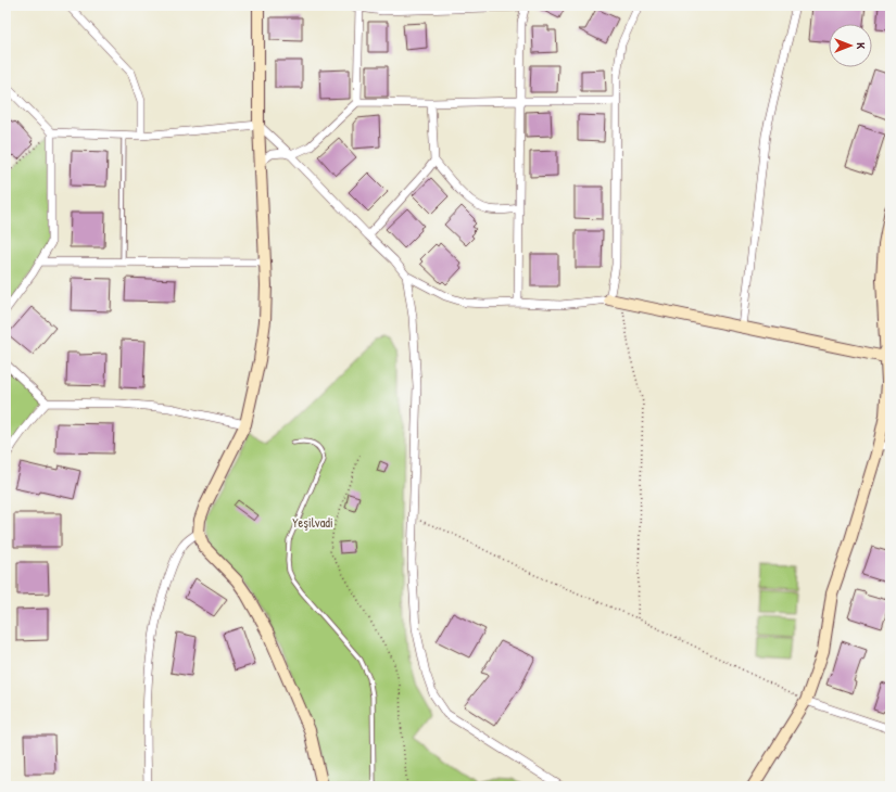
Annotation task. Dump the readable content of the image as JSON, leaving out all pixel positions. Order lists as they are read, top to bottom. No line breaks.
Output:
{"parks":["Yeşilvadi"],"north":"right"}
